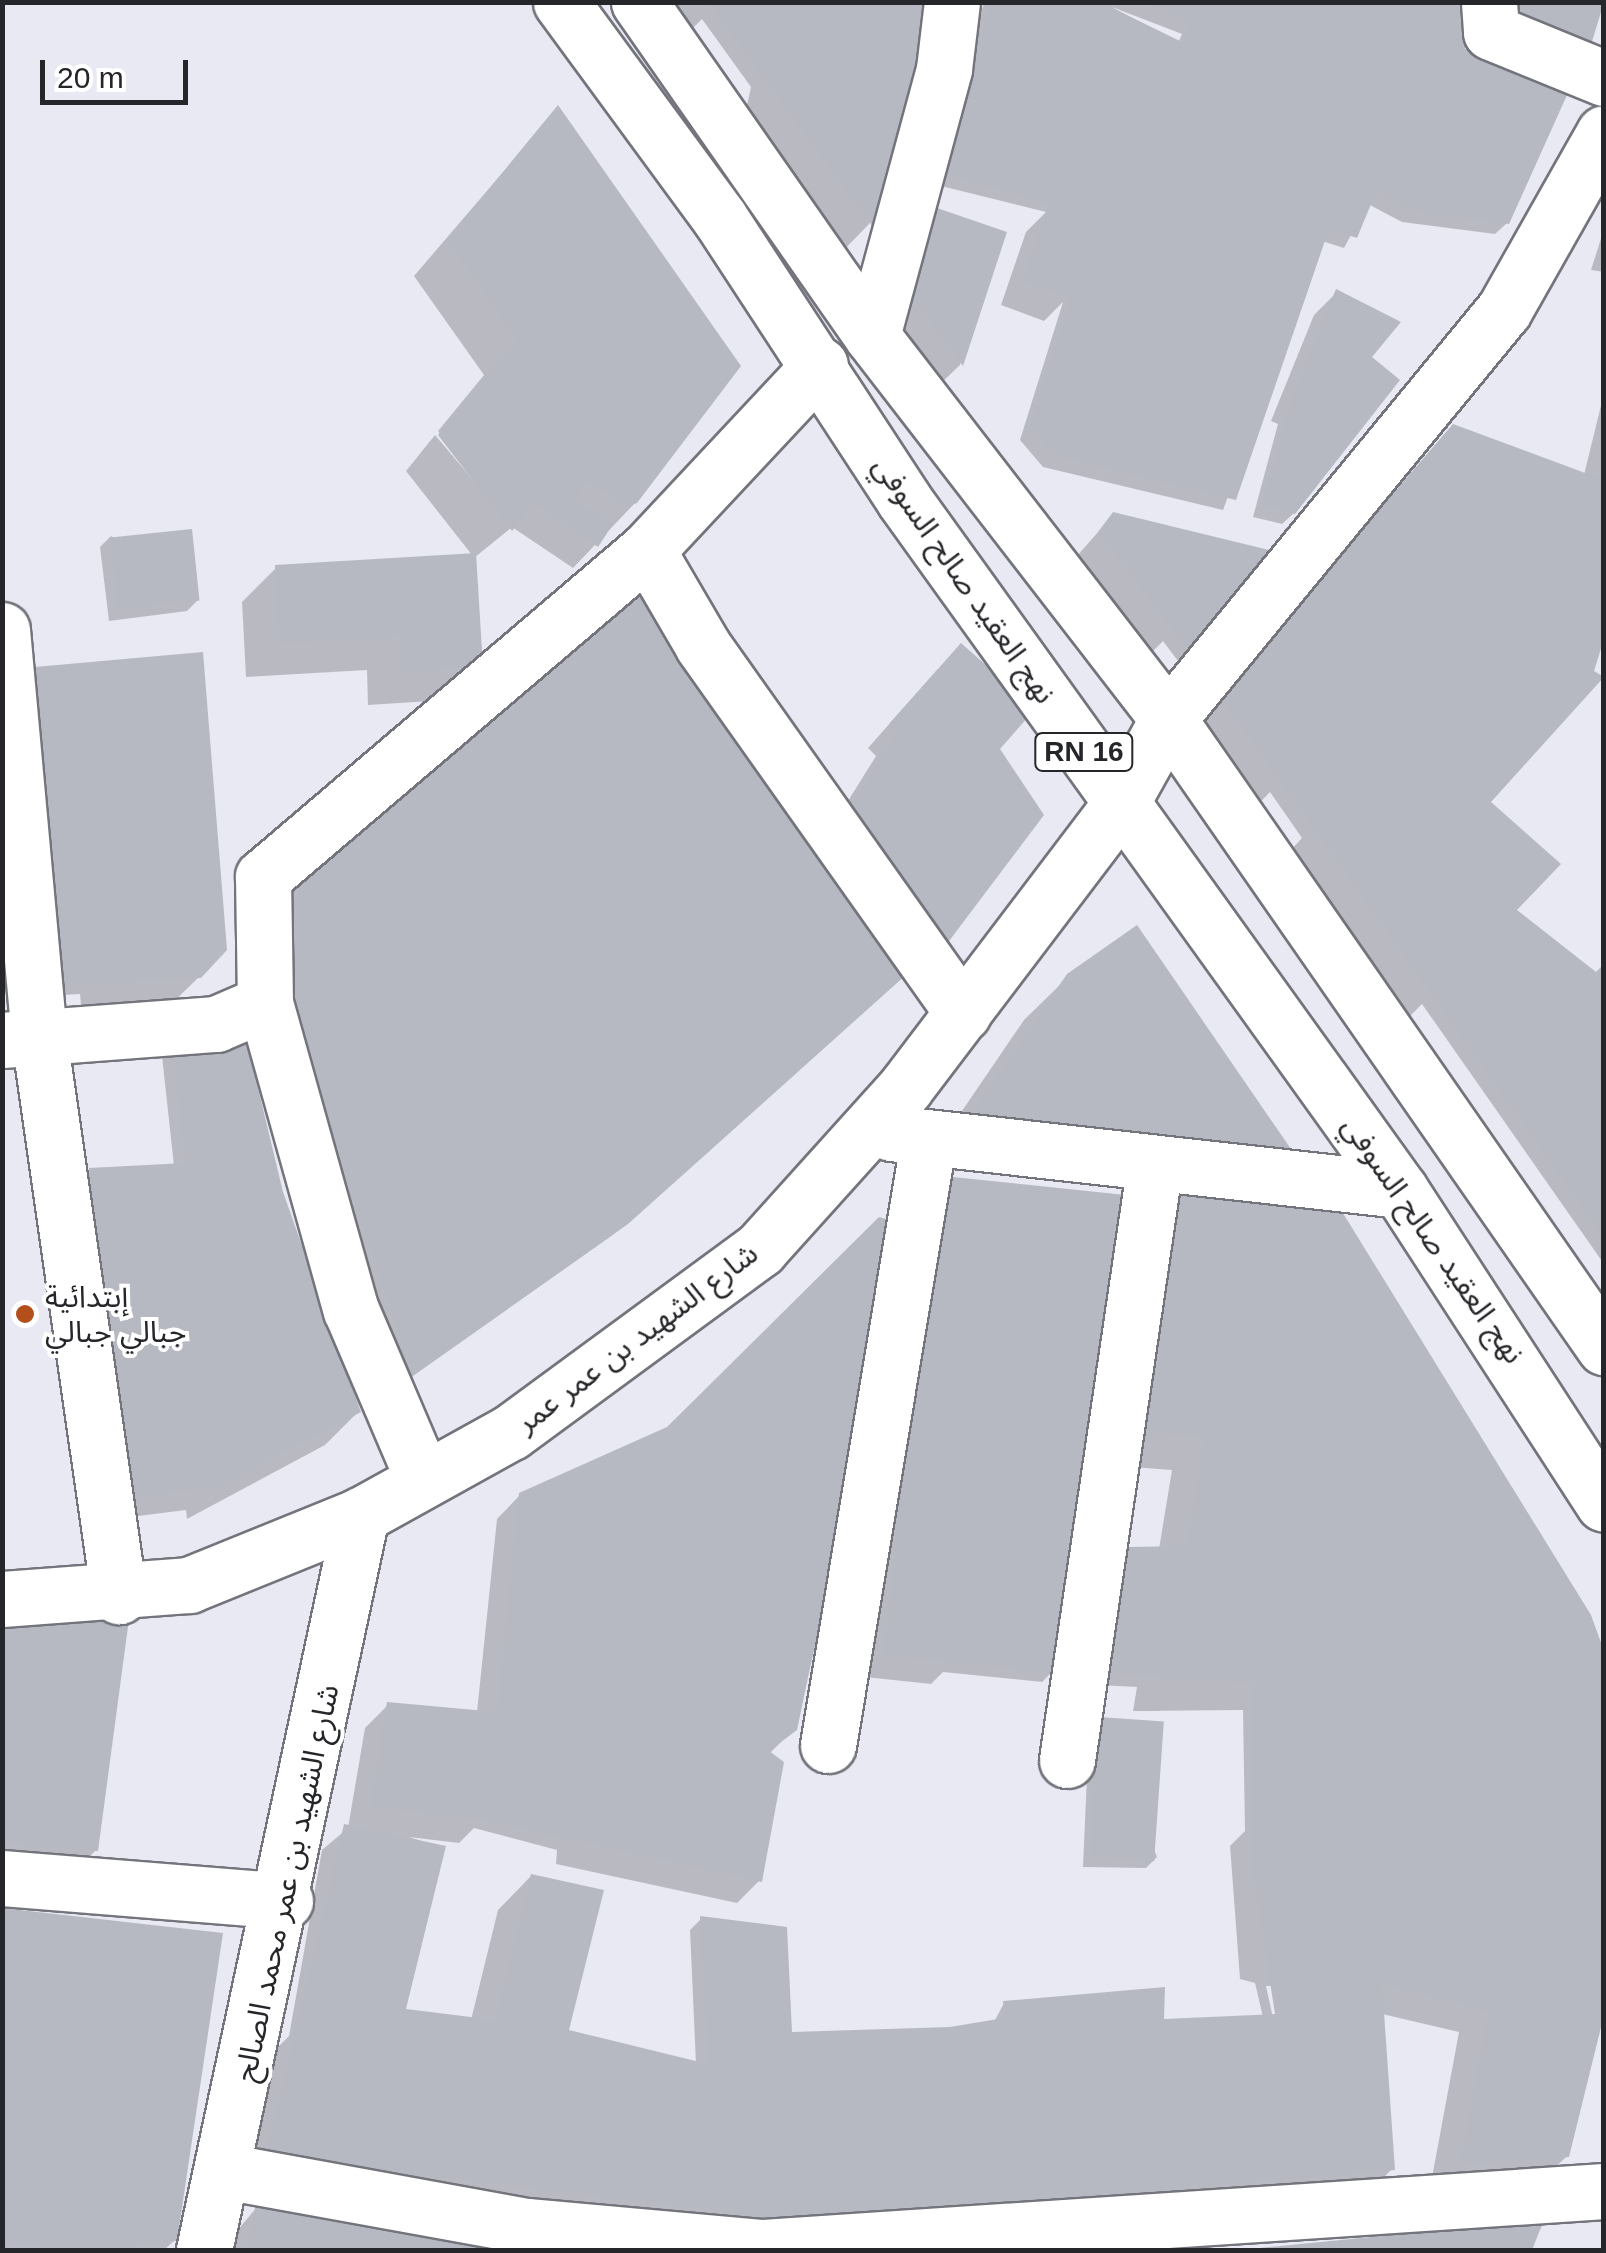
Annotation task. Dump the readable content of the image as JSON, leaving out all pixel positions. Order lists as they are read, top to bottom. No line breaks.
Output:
{"streets":{"street":["نهج العقيد صالح السوفي","RN 16","شارع الشهيد بن عمر عمر","شارع الشهيد بن عمر محمد الصالح"]},"crossings":[["نهج العقيد صالح السوفي","شارع الشهيد بن عمر عمر"],["RN 16","شارع الشهيد بن عمر عمر"],["شارع الشهيد بن عمر عمر","شارع الشهيد بن عمر محمد الصالح"]],"places":["إبتدائية جبالي جبالي"],"scale_bar":"20 m"}
